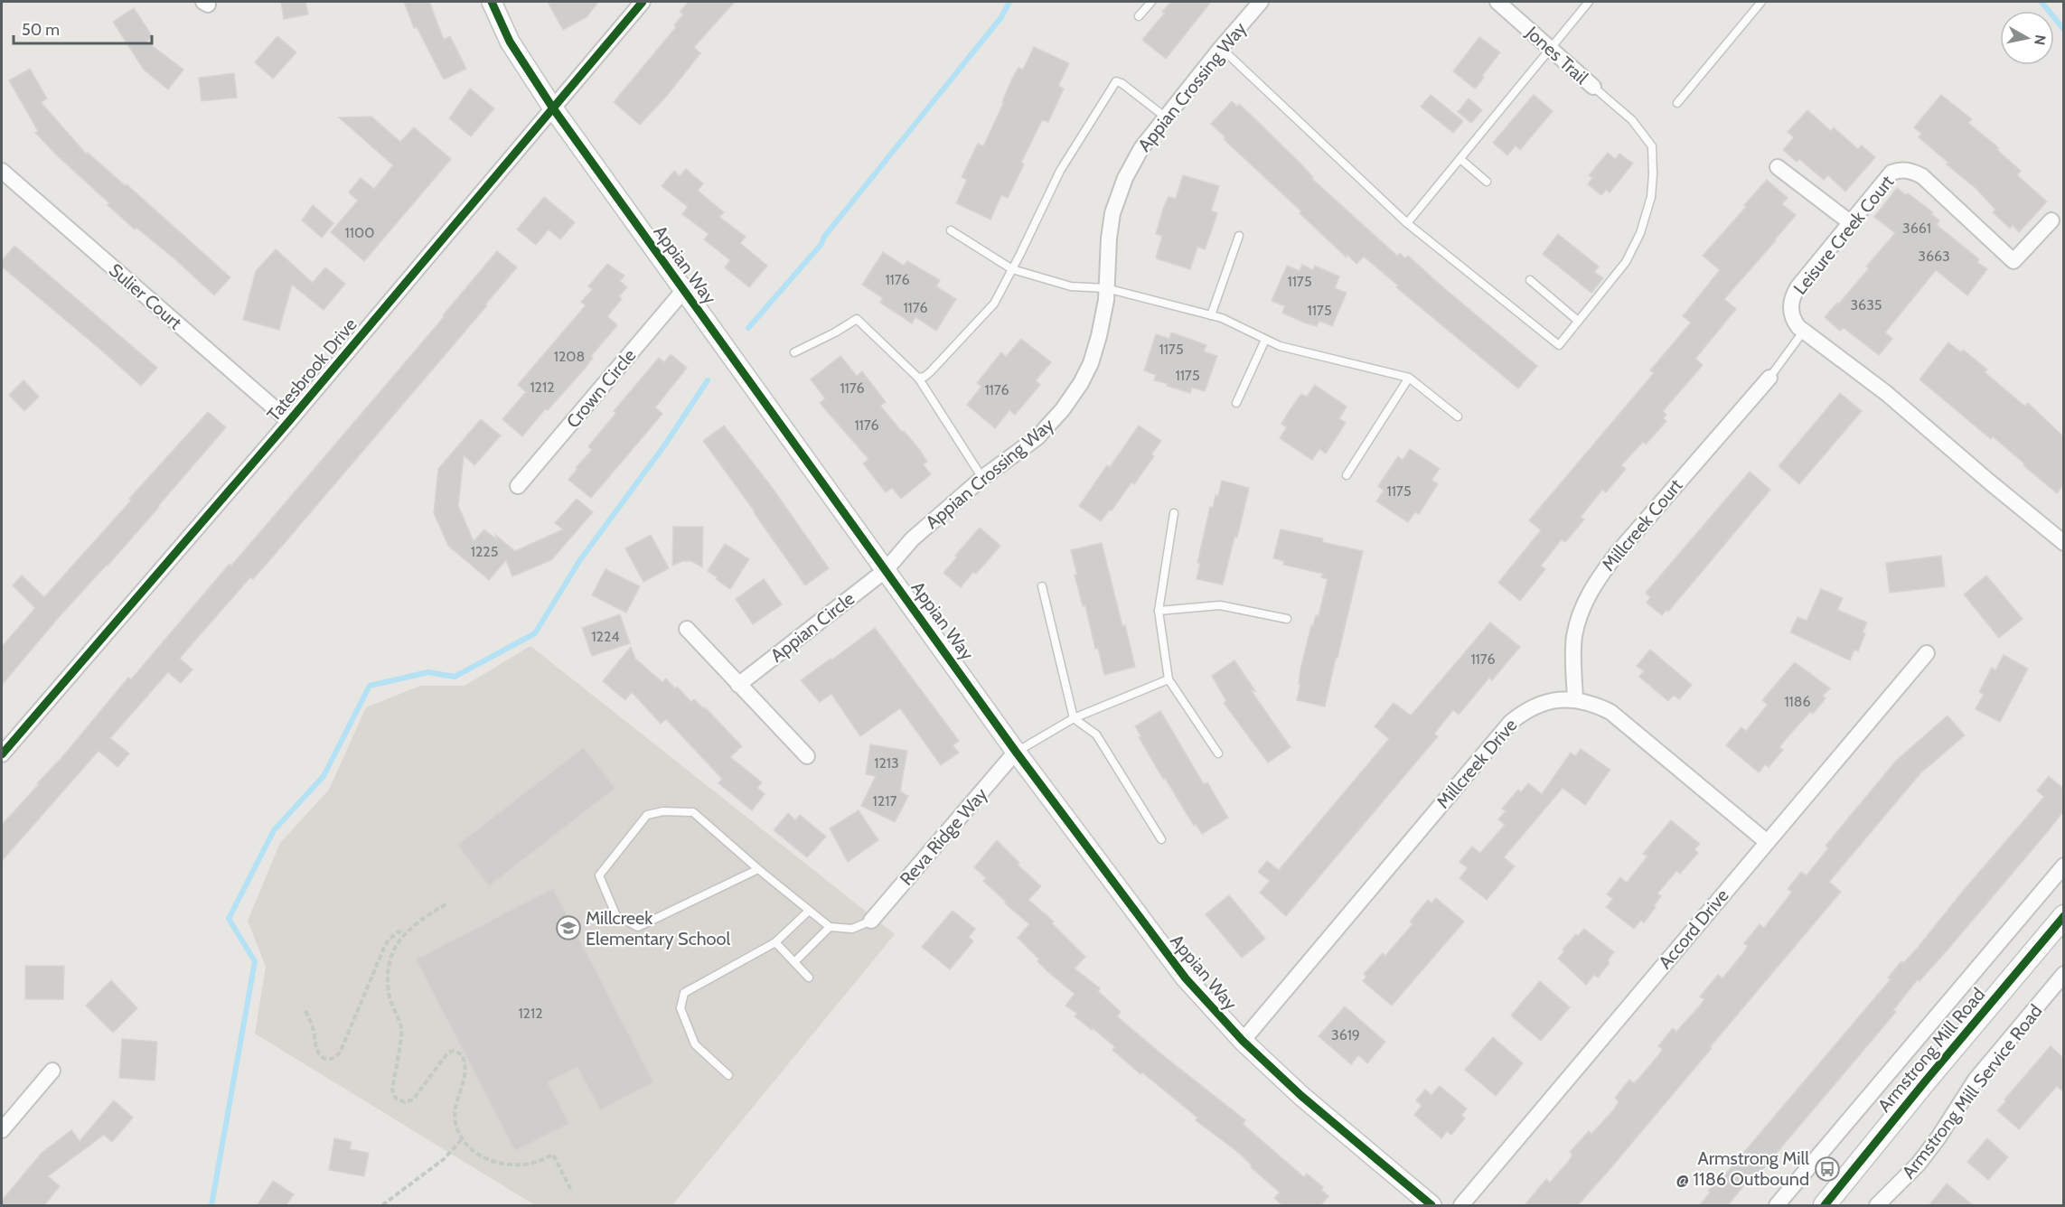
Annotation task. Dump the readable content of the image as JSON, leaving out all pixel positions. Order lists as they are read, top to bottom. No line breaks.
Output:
{"streets":{"main road":["Armstrong Mill Road"],"street":["Jones Trail","Appian Crossing Way","Leisure Creek Court","Appian Way","Sulier Court","Tatesbrook Drive","Crown Circle","Millcreek Court","Appian Circle","Millcreek Drive","Reva Ridge Way","Accord Drive","Armstrong Mill Service Road"]},"crossings":[["Appian Crossing Way","Appian Way"],["Appian Crossing Way","Appian Circle"],["Appian Way","Tatesbrook Drive"],["Appian Way","Crown Circle"],["Appian Way","Appian Circle"],["Appian Way","Millcreek Drive"],["Appian Way","Reva Ridge Way"],["Sulier Court","Tatesbrook Drive"],["Millcreek Court","Millcreek Drive"],["Millcreek Drive","Accord Drive"]],"places":{"school or university":["Millcreek Elementary School"],"bus stop":["Armstrong Mill @ 1186 Outbound"]},"house_numbers":["3661","1100","3663","1176","1175","3635","1176","1175","1175","1208","1175","1212","1176","1176","1176","1175","1225","1224","1176","1186","1213","1217","1212","3619"],"scale_bar":"50 m","north":"right"}
